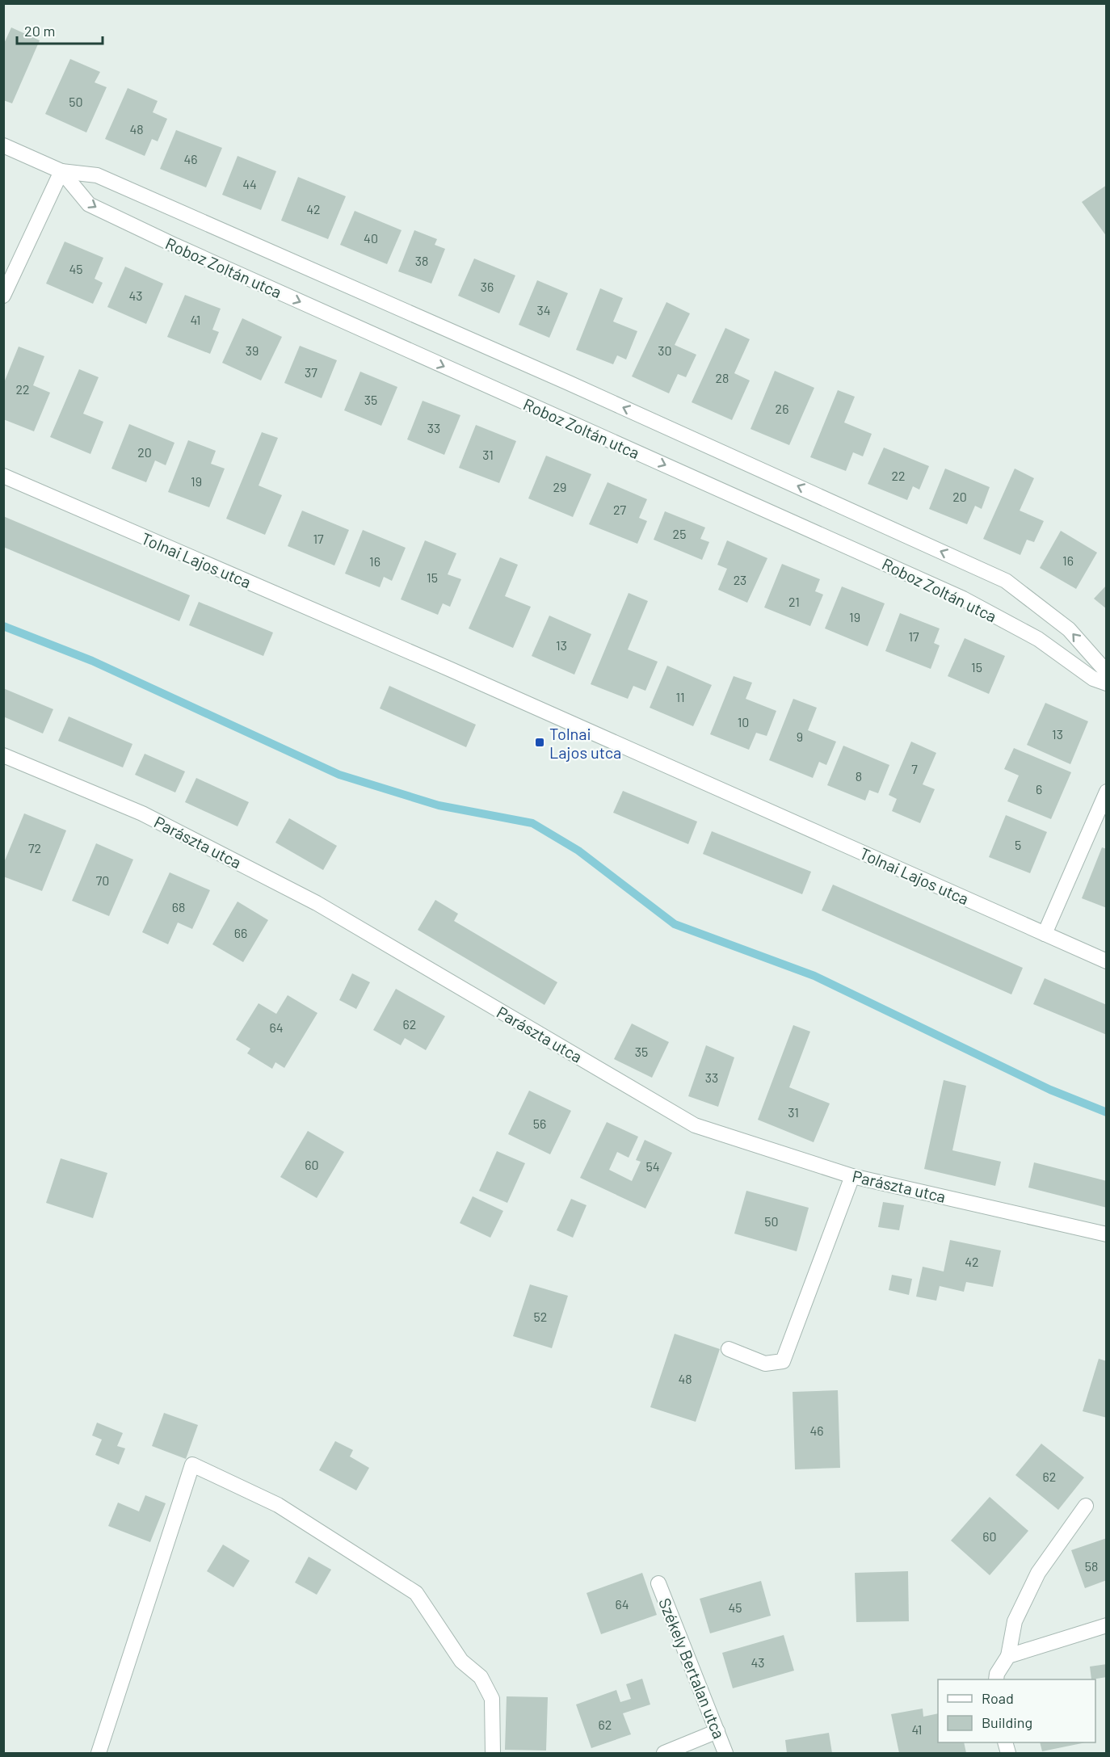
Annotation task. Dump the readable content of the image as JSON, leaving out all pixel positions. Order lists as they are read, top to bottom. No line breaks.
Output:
{"streets":{"street":["Roboz Zoltán utca","Tolnai Lajos utca","Parászta utca","Székely Bertalan utca"]},"places":{"transit":["Tolnai Lajos utca"]},"house_numbers":["50","48","46","44","42","40","38","45","36","43","34","41","39","30","37","28","22","35","26","33","20","31","22","19","29","20","27","25","17","16","16","15","23","21","19","17","13","15","11","10","13","9","7","8","6","5","72","70","68","66","62","64","35","33","31","56","60","54","50","42","52","48","46","62","60","58","64","45","43","62","41"],"legend":["Road","Building"],"scale_bar":"20 m"}
